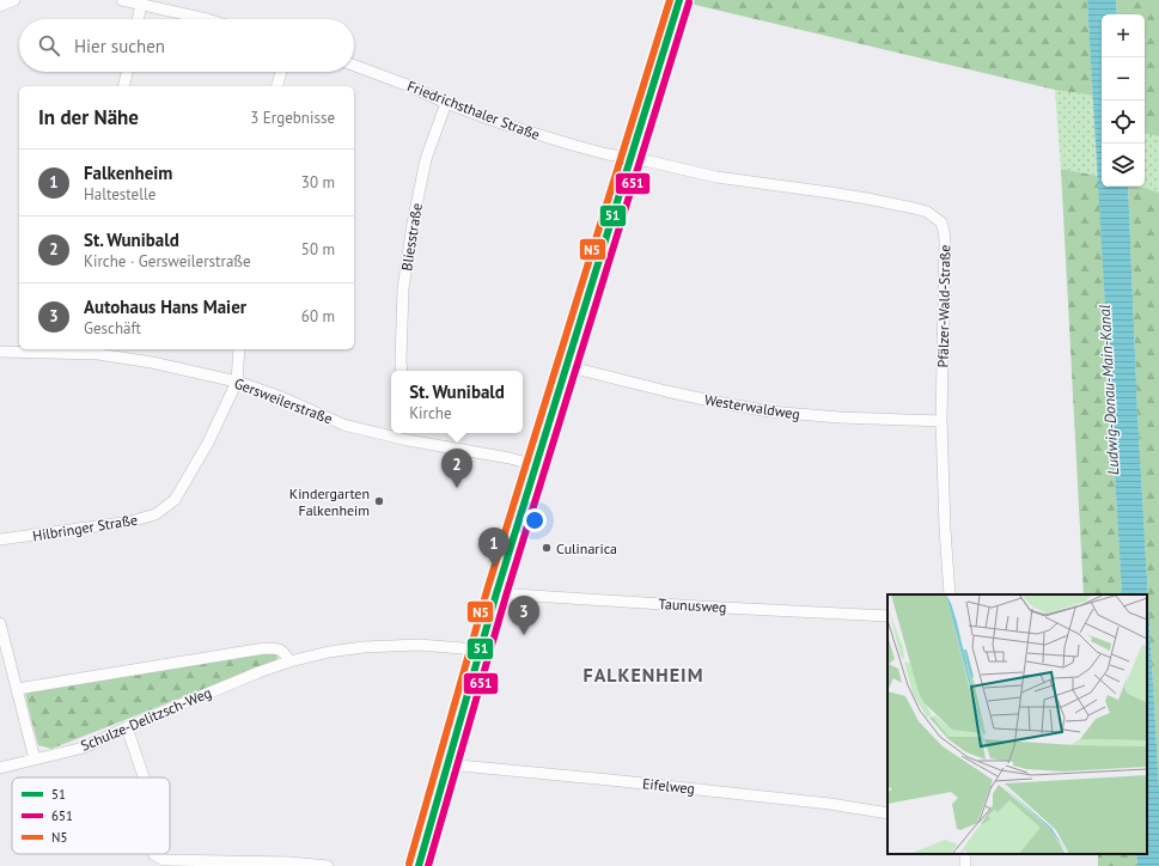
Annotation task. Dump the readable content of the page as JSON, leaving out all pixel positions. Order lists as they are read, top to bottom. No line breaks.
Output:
{"streets":{"street":["Friedrichsthaler Straße","Bliesstraße","Pfälzer-Wald-Straße","Gersweilerstraße","Westerwaldweg","Hilbringer Straße","Taunusweg","Schulze-Delitzsch-Weg","Eifelweg"]},"crossings":[["Friedrichsthaler Straße","Bliesstraße"],["Friedrichsthaler Straße","Pfälzer-Wald-Straße"],["Pfälzer-Wald-Straße","Westerwaldweg"],["Gersweilerstraße","Hilbringer Straße"]],"districts":["FALKENHEIM"],"water":["Ludwig-Donau-Main-Kanal"],"places":["Kindergarten Falkenheim","Culinarica"],"lines":["transit line 51","transit line N5","transit line 651"],"legend":["51","651","N5"],"page":{"map_buttons":["+","−"],"search":"Hier suchen","heading":["In der Nähe","3 Ergebnisse"],"list":[{"mark":"1","name":"Falkenheim","note":"Haltestelle","value":"30 m"},{"mark":"2","name":"St. Wunibald","note":"Kirche · Gersweilerstraße","value":"50 m"},{"mark":"3","name":"Autohaus Hans Maier","note":"Geschäft","value":"60 m"}],"popup":["St. Wunibald","Kirche"],"pins":["2","1","3"]}}
